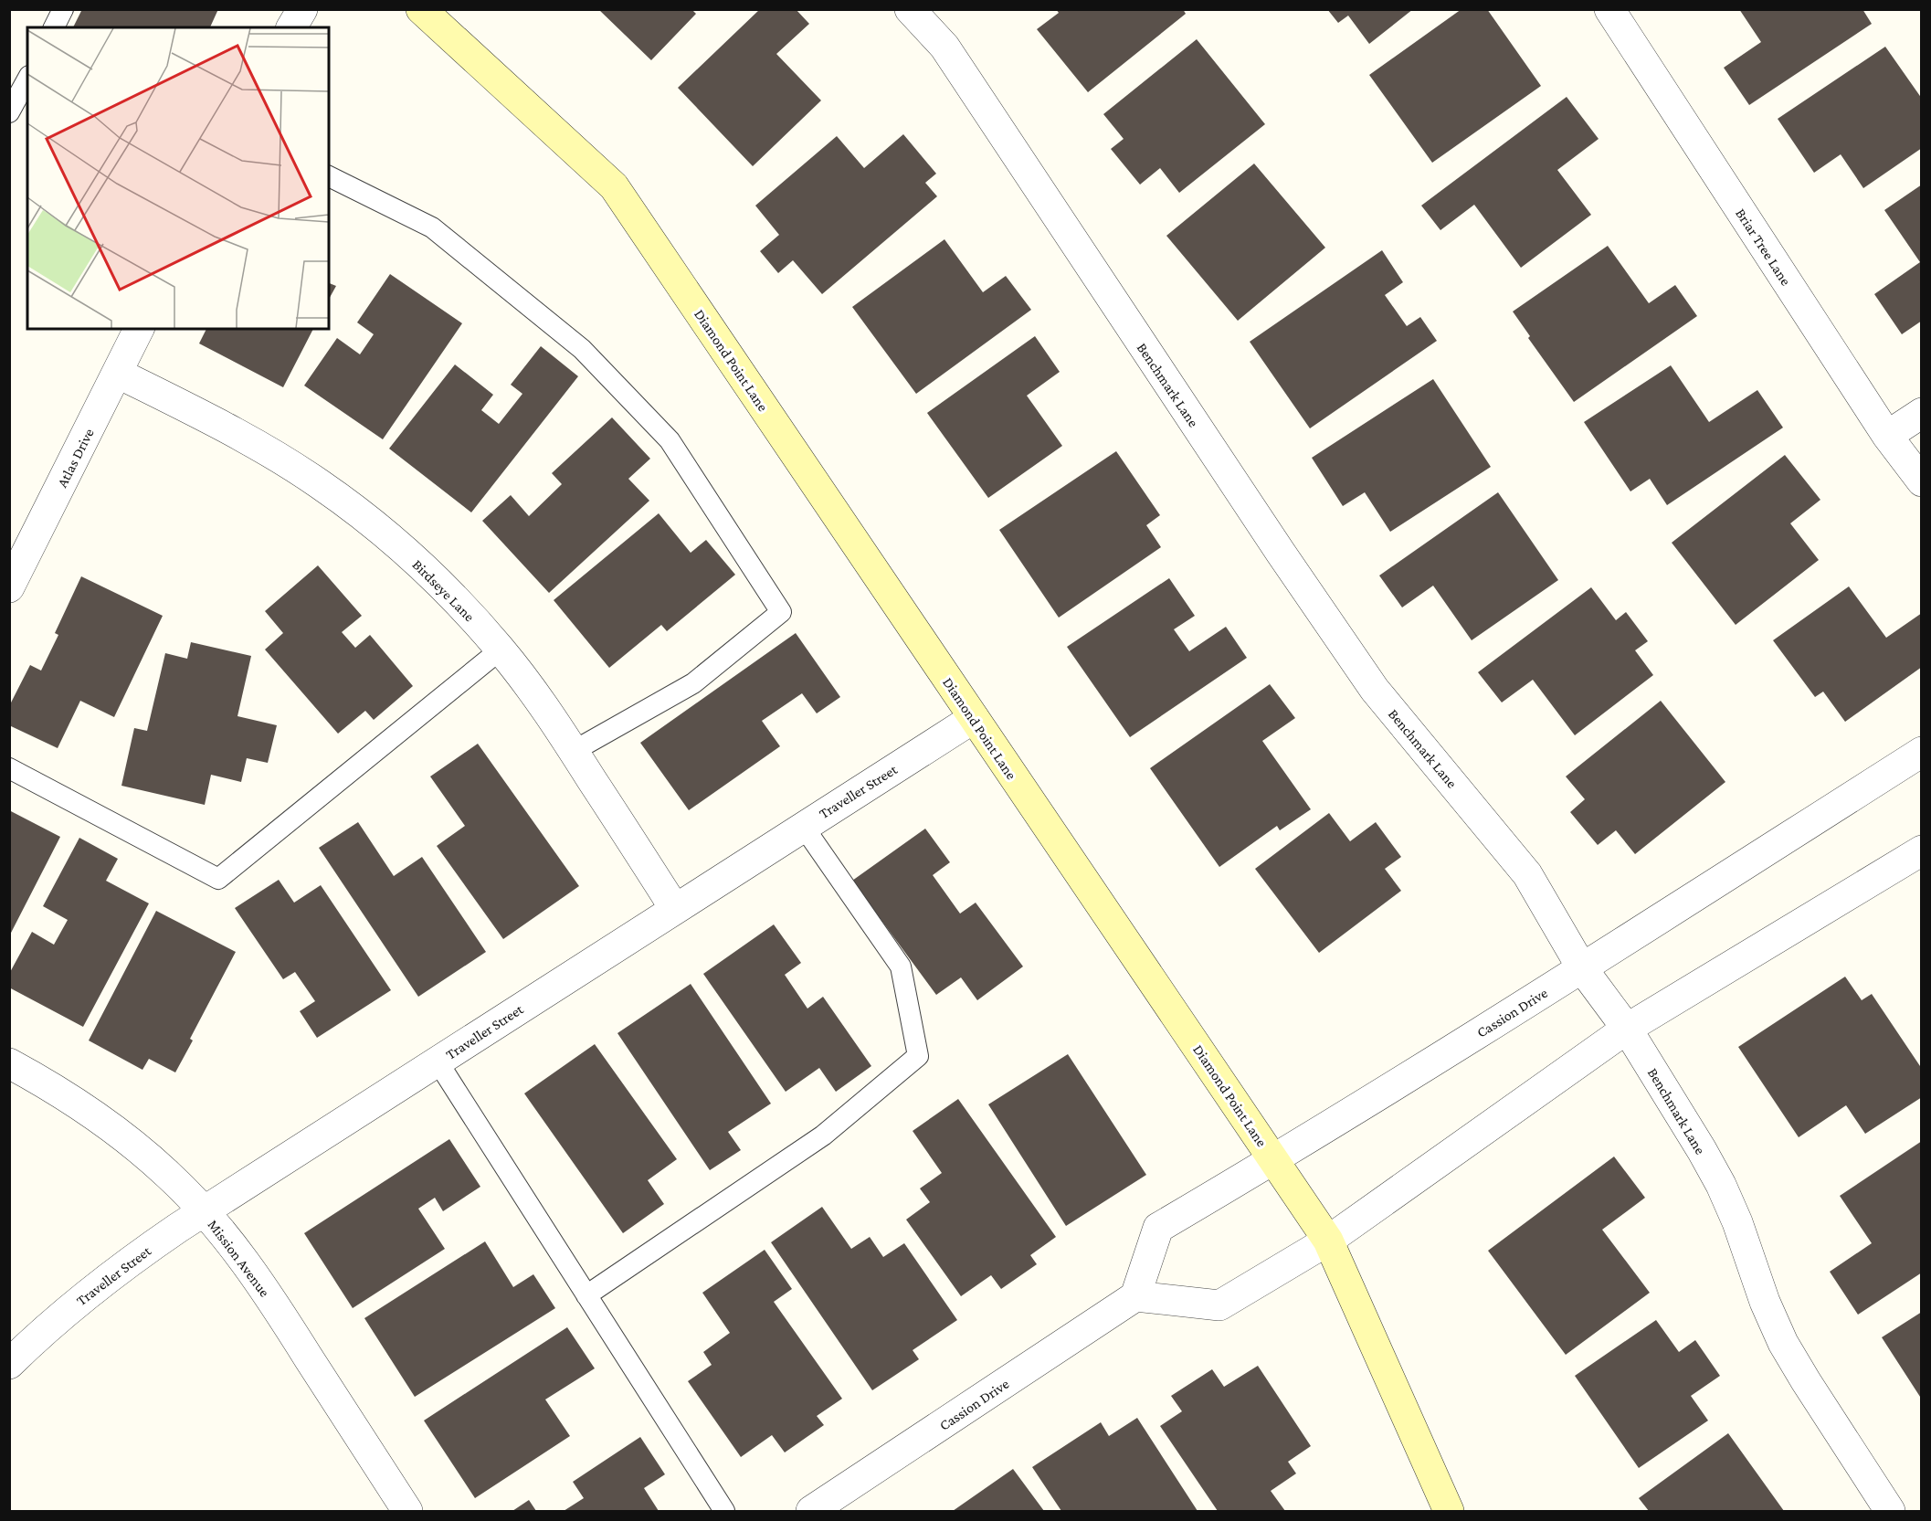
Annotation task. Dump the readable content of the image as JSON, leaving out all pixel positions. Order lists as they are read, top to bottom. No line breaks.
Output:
{"streets":{"street":["Briar Tree Lane","Diamond Point Lane","Benchmark Lane","Atlas Drive","Birdseye Lane","Traveller Street","Cassion Drive","Mission Avenue"]},"crossings":[["Diamond Point Lane","Traveller Street"],["Diamond Point Lane","Cassion Drive"],["Benchmark Lane","Cassion Drive"],["Atlas Drive","Birdseye Lane"],["Birdseye Lane","Traveller Street"],["Traveller Street","Mission Avenue"]]}
